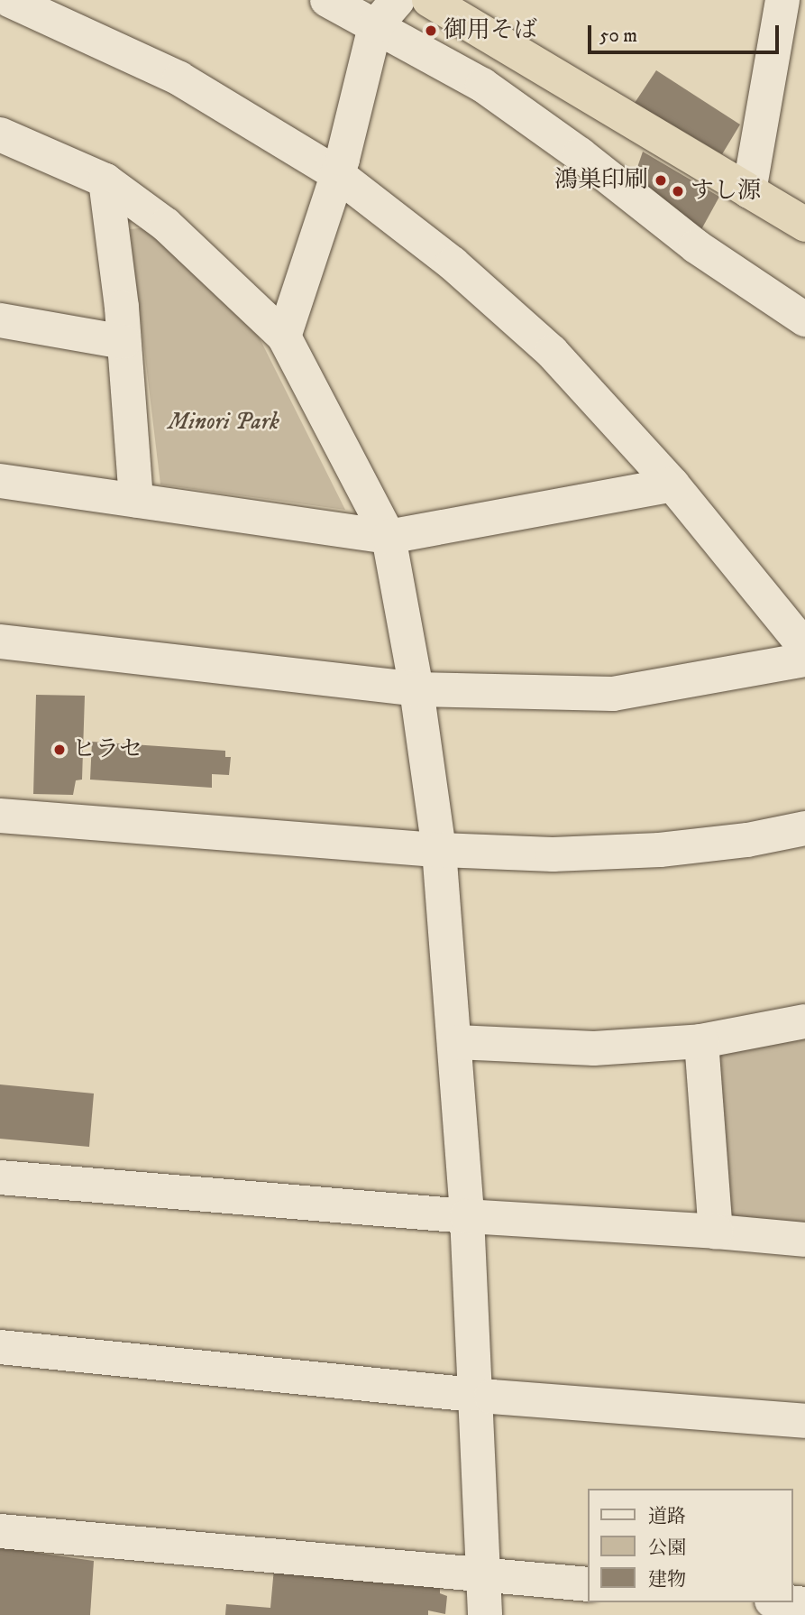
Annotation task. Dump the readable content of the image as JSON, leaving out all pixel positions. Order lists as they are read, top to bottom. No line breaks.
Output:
{"parks":["Minori Park"],"places":["御用そば","鴻巣印刷","すし源","ヒラセ"],"legend":["道路","公園","建物"],"scale_bar":"50 m"}
